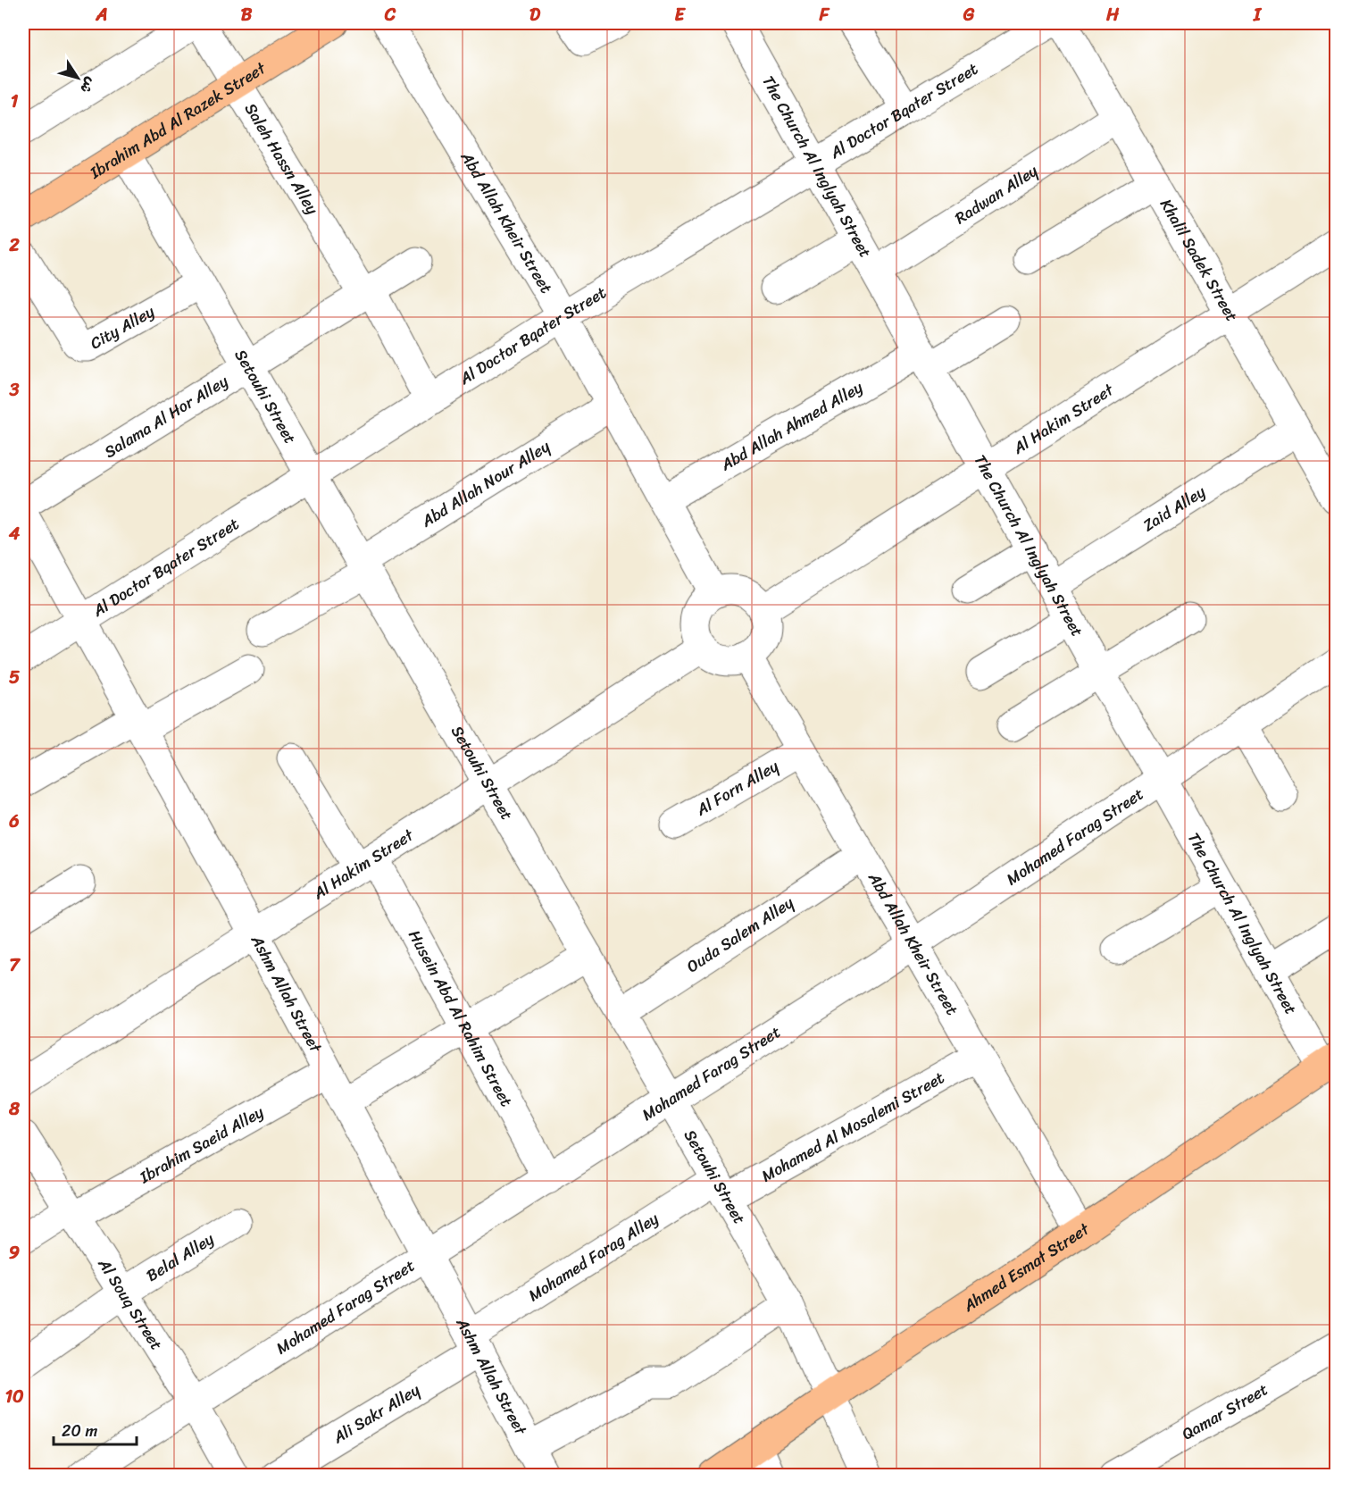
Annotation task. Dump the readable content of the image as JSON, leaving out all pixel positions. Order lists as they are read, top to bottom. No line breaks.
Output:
{"streets":{"main road":["Ibrahim Abd Al Razek Street","Ahmed Esmat Street"],"street":["Al Doctor Bqater Street","Saleh Hassn Alley","The Church Al Inglyah Street","Radwan Alley","Abd Allah Kheir Street","Khalil Sadek Street","City Alley","Setouhi Street","Salama Al Hor Alley","Al Hakim Street","Abd Allah Ahmed Alley","Abd Allah Nour Alley","Zaid Alley","Al Forn Alley","Mohamed Farag Street","Ouda Salem Alley","Ashm Allah Street","Husein Abd Al Rahim Street","Mohamed Al Mosalemi Street","Ibrahim Saeid Alley","Belal Alley","Mohamed Farag Alley","Al Souq Street","Qamar Street","Ali Sakr Alley"]},"crossings":[["Al Doctor Bqater Street","Saleh Hassn Alley"],["Al Doctor Bqater Street","The Church Al Inglyah Street"],["Al Doctor Bqater Street","Abd Allah Kheir Street"],["Al Doctor Bqater Street","Setouhi Street"],["Al Doctor Bqater Street","Ashm Allah Street"],["Ibrahim Abd Al Razek Street","Saleh Hassn Alley"],["Ibrahim Abd Al Razek Street","Setouhi Street"],["Saleh Hassn Alley","Salama Al Hor Alley"],["The Church Al Inglyah Street","Radwan Alley"],["The Church Al Inglyah Street","Al Hakim Street"],["The Church Al Inglyah Street","Abd Allah Ahmed Alley"],["The Church Al Inglyah Street","Zaid Alley"],["The Church Al Inglyah Street","Mohamed Farag Street"],["The Church Al Inglyah Street","Ahmed Esmat Street"],["Radwan Alley","Khalil Sadek Street"],["Abd Allah Kheir Street","Al Hakim Street"],["Abd Allah Kheir Street","Abd Allah Ahmed Alley"],["Abd Allah Kheir Street","Abd Allah Nour Alley"],["Abd Allah Kheir Street","Al Forn Alley"],["Abd Allah Kheir Street","Mohamed Farag Street"],["Abd Allah Kheir Street","Ouda Salem Alley"],["Abd Allah Kheir Street","Mohamed Al Mosalemi Street"],["Abd Allah Kheir Street","Ahmed Esmat Street"],["Khalil Sadek Street","Al Hakim Street"],["Khalil Sadek Street","Zaid Alley"],["City Alley","Setouhi Street"],["Setouhi Street","Salama Al Hor Alley"],["Setouhi Street","Al Hakim Street"],["Setouhi Street","Abd Allah Nour Alley"],["Setouhi Street","Mohamed Farag Street"],["Setouhi Street","Ouda Salem Alley"],["Setouhi Street","Mohamed Al Mosalemi Street"],["Setouhi Street","Mohamed Farag Alley"],["Setouhi Street","Ahmed Esmat Street"],["Al Hakim Street","Ashm Allah Street"],["Al Hakim Street","Husein Abd Al Rahim Street"],["Mohamed Farag Street","Ashm Allah Street"],["Mohamed Farag Street","Husein Abd Al Rahim Street"],["Mohamed Farag Street","Al Souq Street"],["Ashm Allah Street","Ibrahim Saeid Alley"],["Ashm Allah Street","Mohamed Farag Alley"],["Ashm Allah Street","Ali Sakr Alley"],["Mohamed Al Mosalemi Street","Mohamed Farag Alley"],["Ibrahim Saeid Alley","Al Souq Street"],["Belal Alley","Al Souq Street"],["Mohamed Farag Alley","Ali Sakr Alley"]],"scale_bar":"20 m","north":"bottom right","grid":{"columns":["A","B","C","D","E","F","G","H","I"],"rows":["1","2","3","4","5","6","7","8","9","10"]}}
